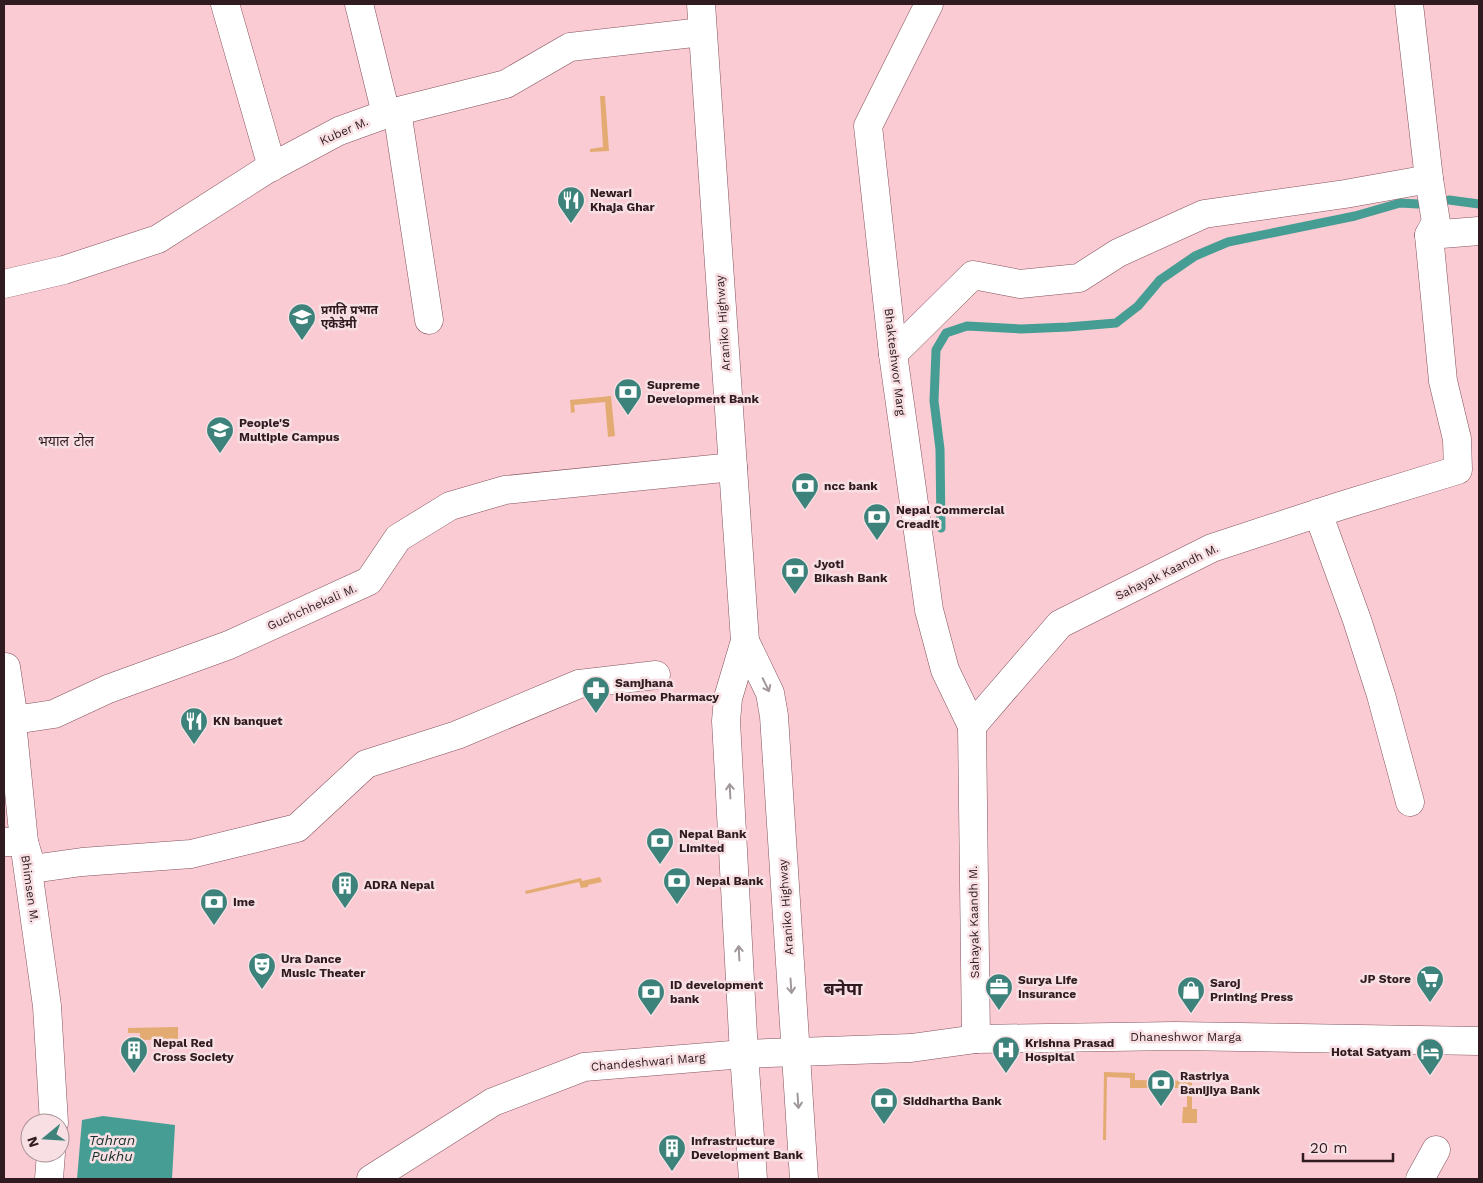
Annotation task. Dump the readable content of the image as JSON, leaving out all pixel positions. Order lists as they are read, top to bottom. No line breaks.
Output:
{"streets":{"main road":["Kuber M.","Araniko Highway","Bhakteshwor Marg","Sahayak Kaandh M.","Guchchhekali M.","Bhimsen M.","Dhaneshwor Marga","Chandeshwari Marg"]},"crossings":[["Kuber M.","Araniko Highway"],["Araniko Highway","Guchchhekali M."],["Araniko Highway","Dhaneshwor Marga"],["Araniko Highway","Chandeshwari Marg"],["Bhakteshwor Marg","Sahayak Kaandh M."],["Sahayak Kaandh M.","Dhaneshwor Marga"],["Guchchhekali M.","Bhimsen M."],["Dhaneshwor Marga","Chandeshwari Marg"]],"districts":["भयाल टोल","बनेपा"],"water":["Tahran Pukhu"],"places":{"restaurant":["Newari Khaja Ghar","KN banquet"],"school or university":["प्रगति प्रभात एकेडेमी","People'S Multiple Campus"],"bank":["Supreme Development Bank","ncc bank","Nepal Commercial Creadit","Jyoti Bikash Bank","Nepal Bank Limited","Nepal Bank","Ime","ID development bank","Rastriya Banijiya Bank","Siddhartha Bank"],"pharmacy":["Samjhana Homeo Pharmacy"],"building":["ADRA Nepal","Nepal Red Cross Society","Infrastructure Development Bank"],"theatre":["Ura Dance Music Theater"],"supermarket":["JP Store"],"office":["Surya Life Insurance"],"shop":["Saroj Printing Press"],"hospital":["Krishna Prasad Hospital"],"hotel":["Hotal Satyam"]},"scale_bar":"20 m","north":"left"}
